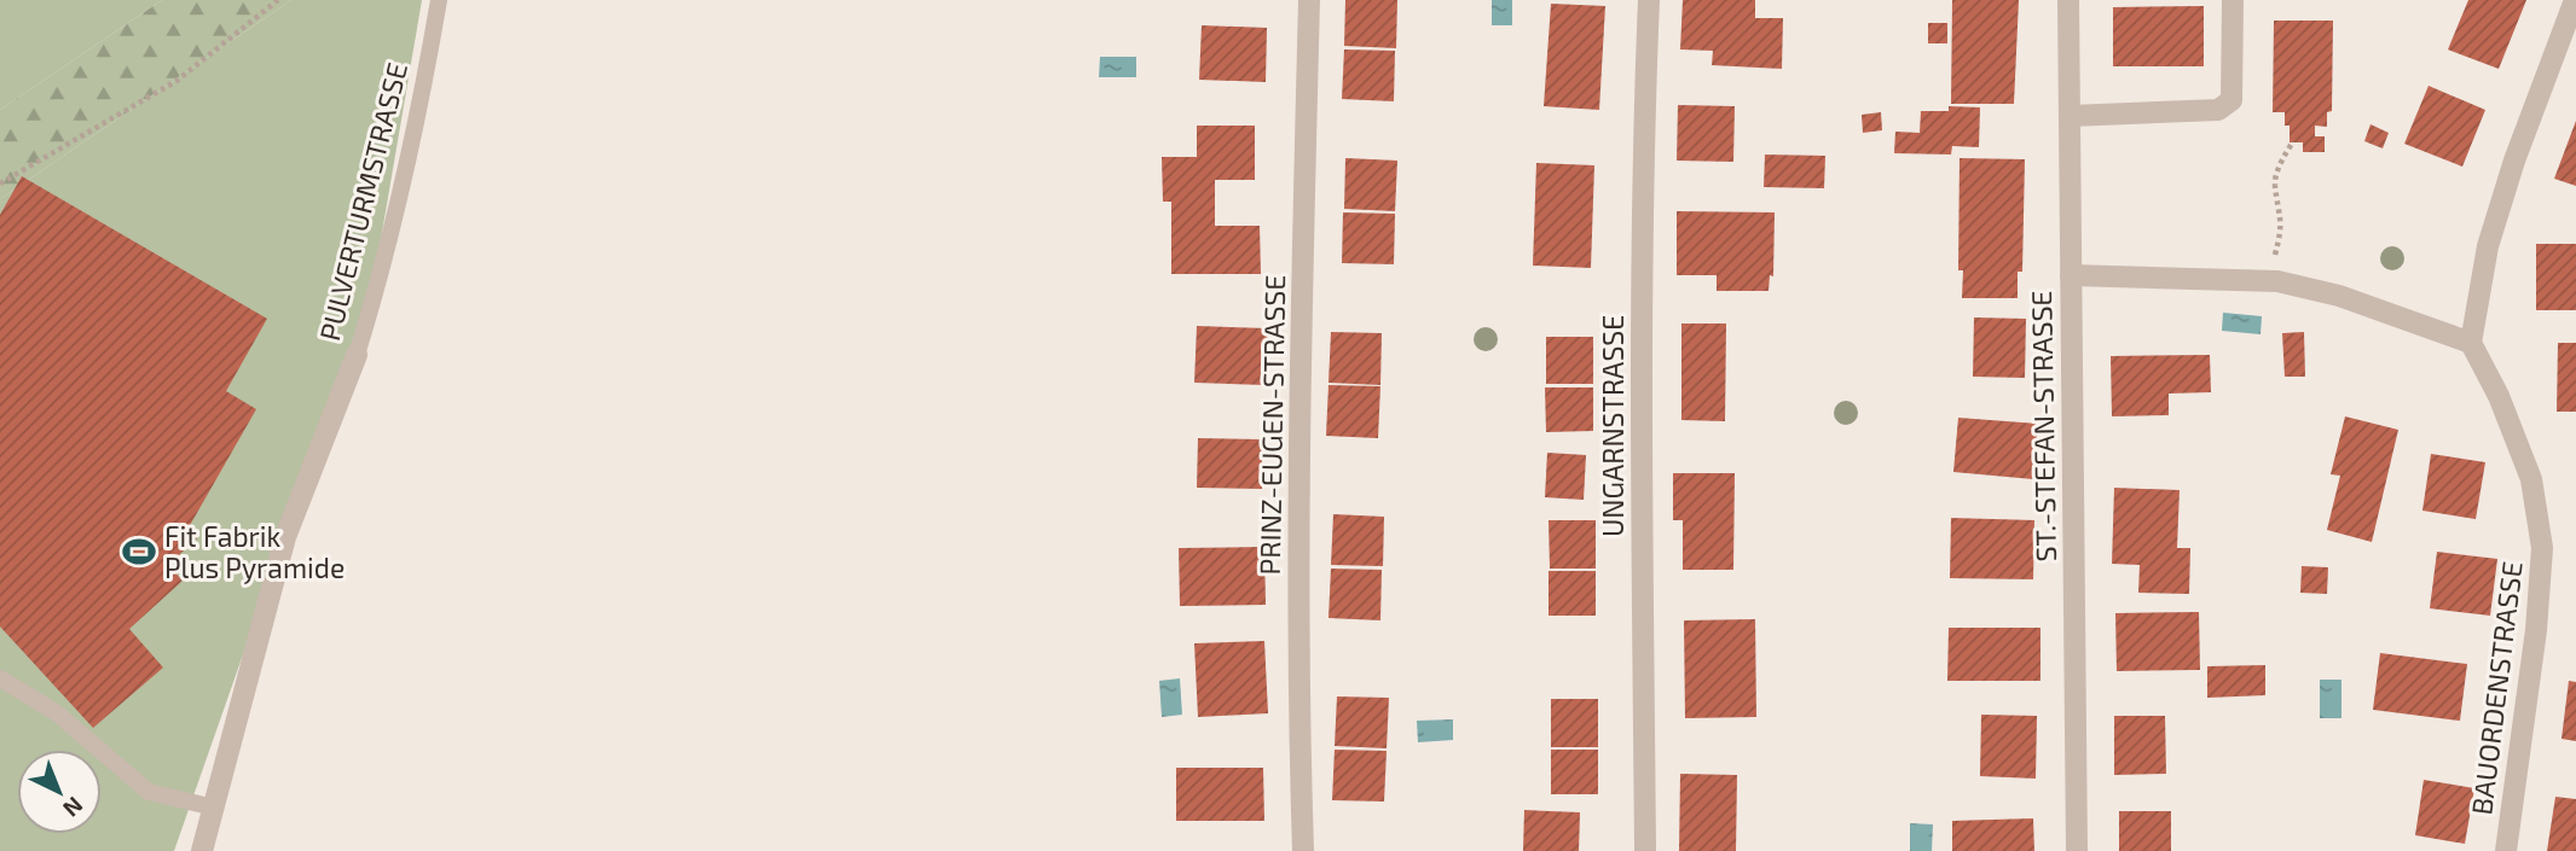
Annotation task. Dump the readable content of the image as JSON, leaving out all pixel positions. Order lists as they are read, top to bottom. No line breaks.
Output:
{"streets":{"street":["PULVERTURMSTRASSE","PRINZ-EUGEN-STRASSE","UNGARNSTRASSE","ST.-STEFAN-STRASSE","BAUORDENSTRASSE"]},"places":{"sports":["Fit Fabrik Plus Pyramide"]},"north":"bottom right"}
